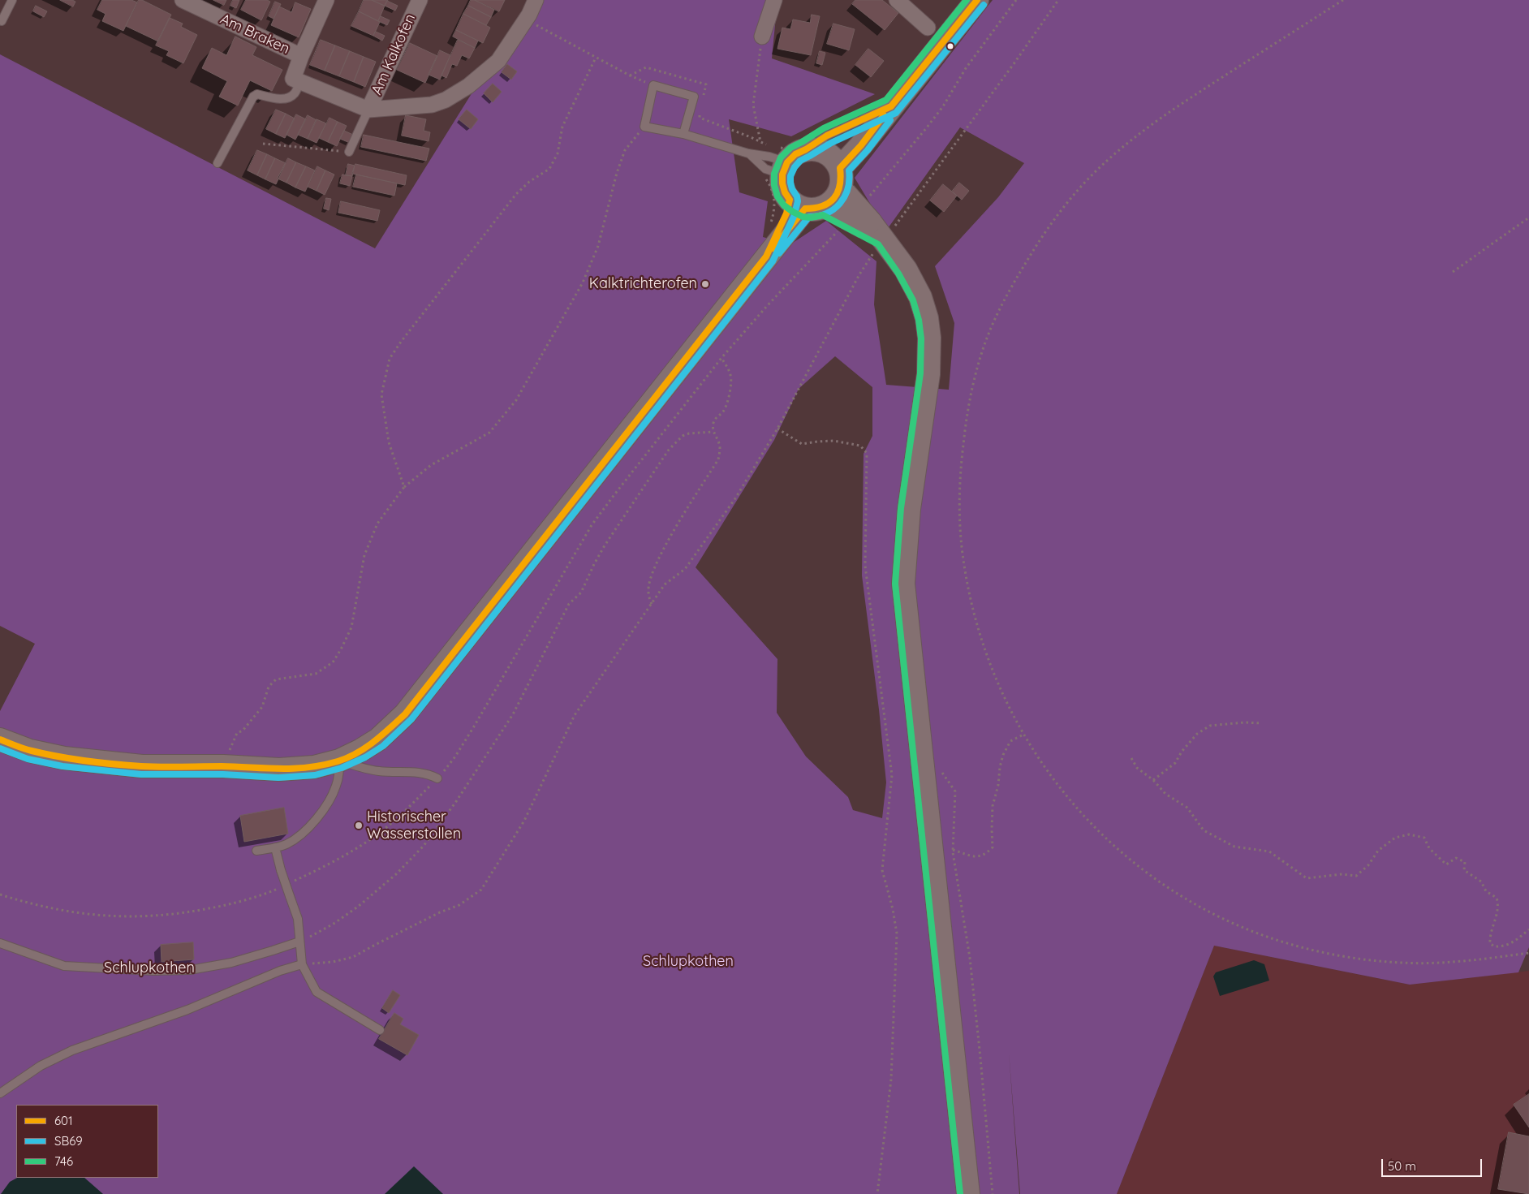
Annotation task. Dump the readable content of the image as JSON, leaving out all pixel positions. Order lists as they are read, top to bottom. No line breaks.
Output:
{"streets":{"street":["Am Braken","Am Kalkofen"],"lane":["Schlupkothen"]},"parks":["Schlupkothen"],"places":["Kalktrichterofen","Historischer Wasserstollen"],"lines":["transit line 601","transit line 746","transit line SB69"],"legend":["601","SB69","746"],"scale_bar":"50 m"}
